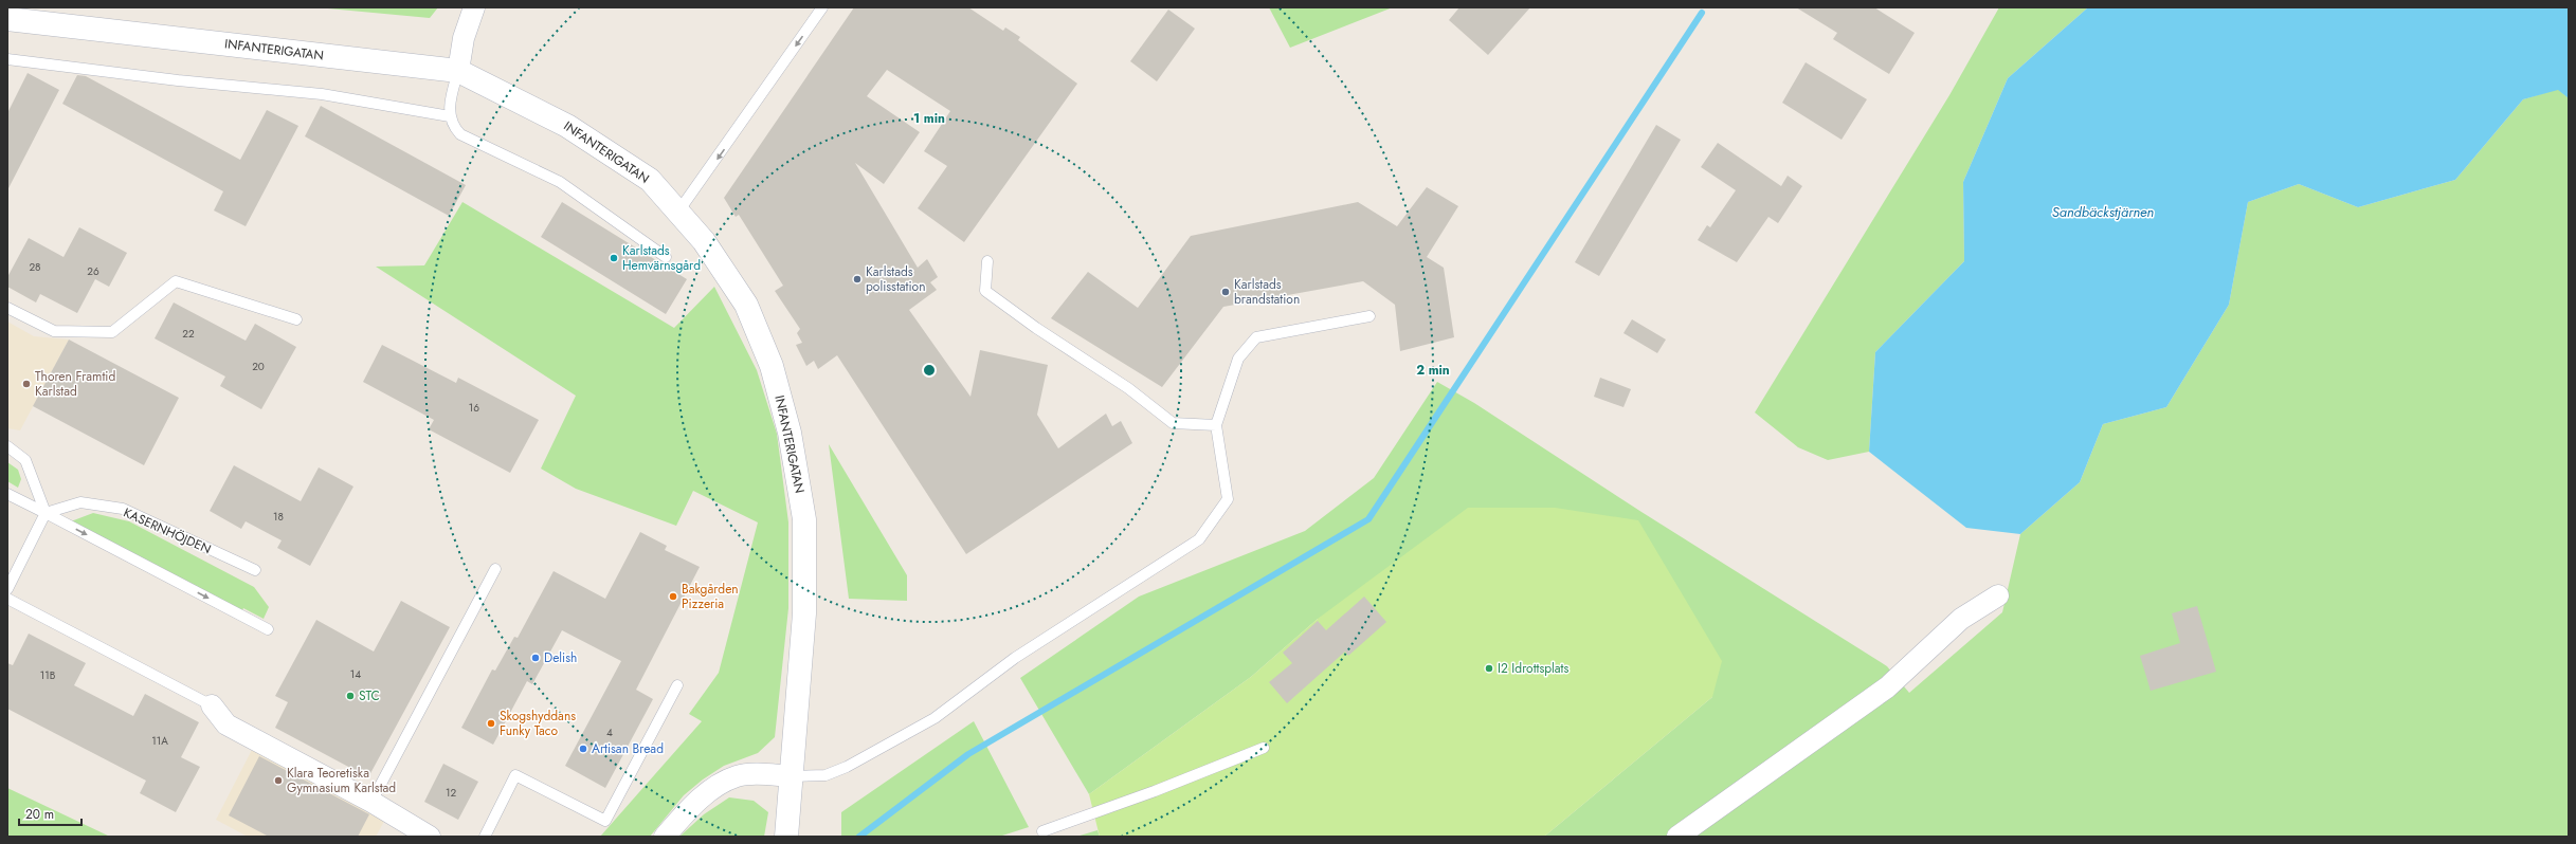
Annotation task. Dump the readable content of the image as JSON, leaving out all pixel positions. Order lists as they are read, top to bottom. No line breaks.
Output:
{"streets":{"street":["INFANTERIGATAN"],"lane":["KASERNHÖJDEN"]},"water":["Sandbäckstjärnen"],"places":["Karlstads Hemvärnsgård","Karlstads polisstation","Karlstads brandstation","Thoren Framtid Karlstad","Bakgården Pizzeria","Delish","I2 Idrottsplats","STC","Skogshyddans Funky Taco","Artisan Bread","Klara Teoretiska Gymnasium Karlstad"],"house_numbers":["28","26","22","20","16","18","14","11B","4","11A","12"],"scale_bar":"20 m","rings":["1 min","2 min"]}
